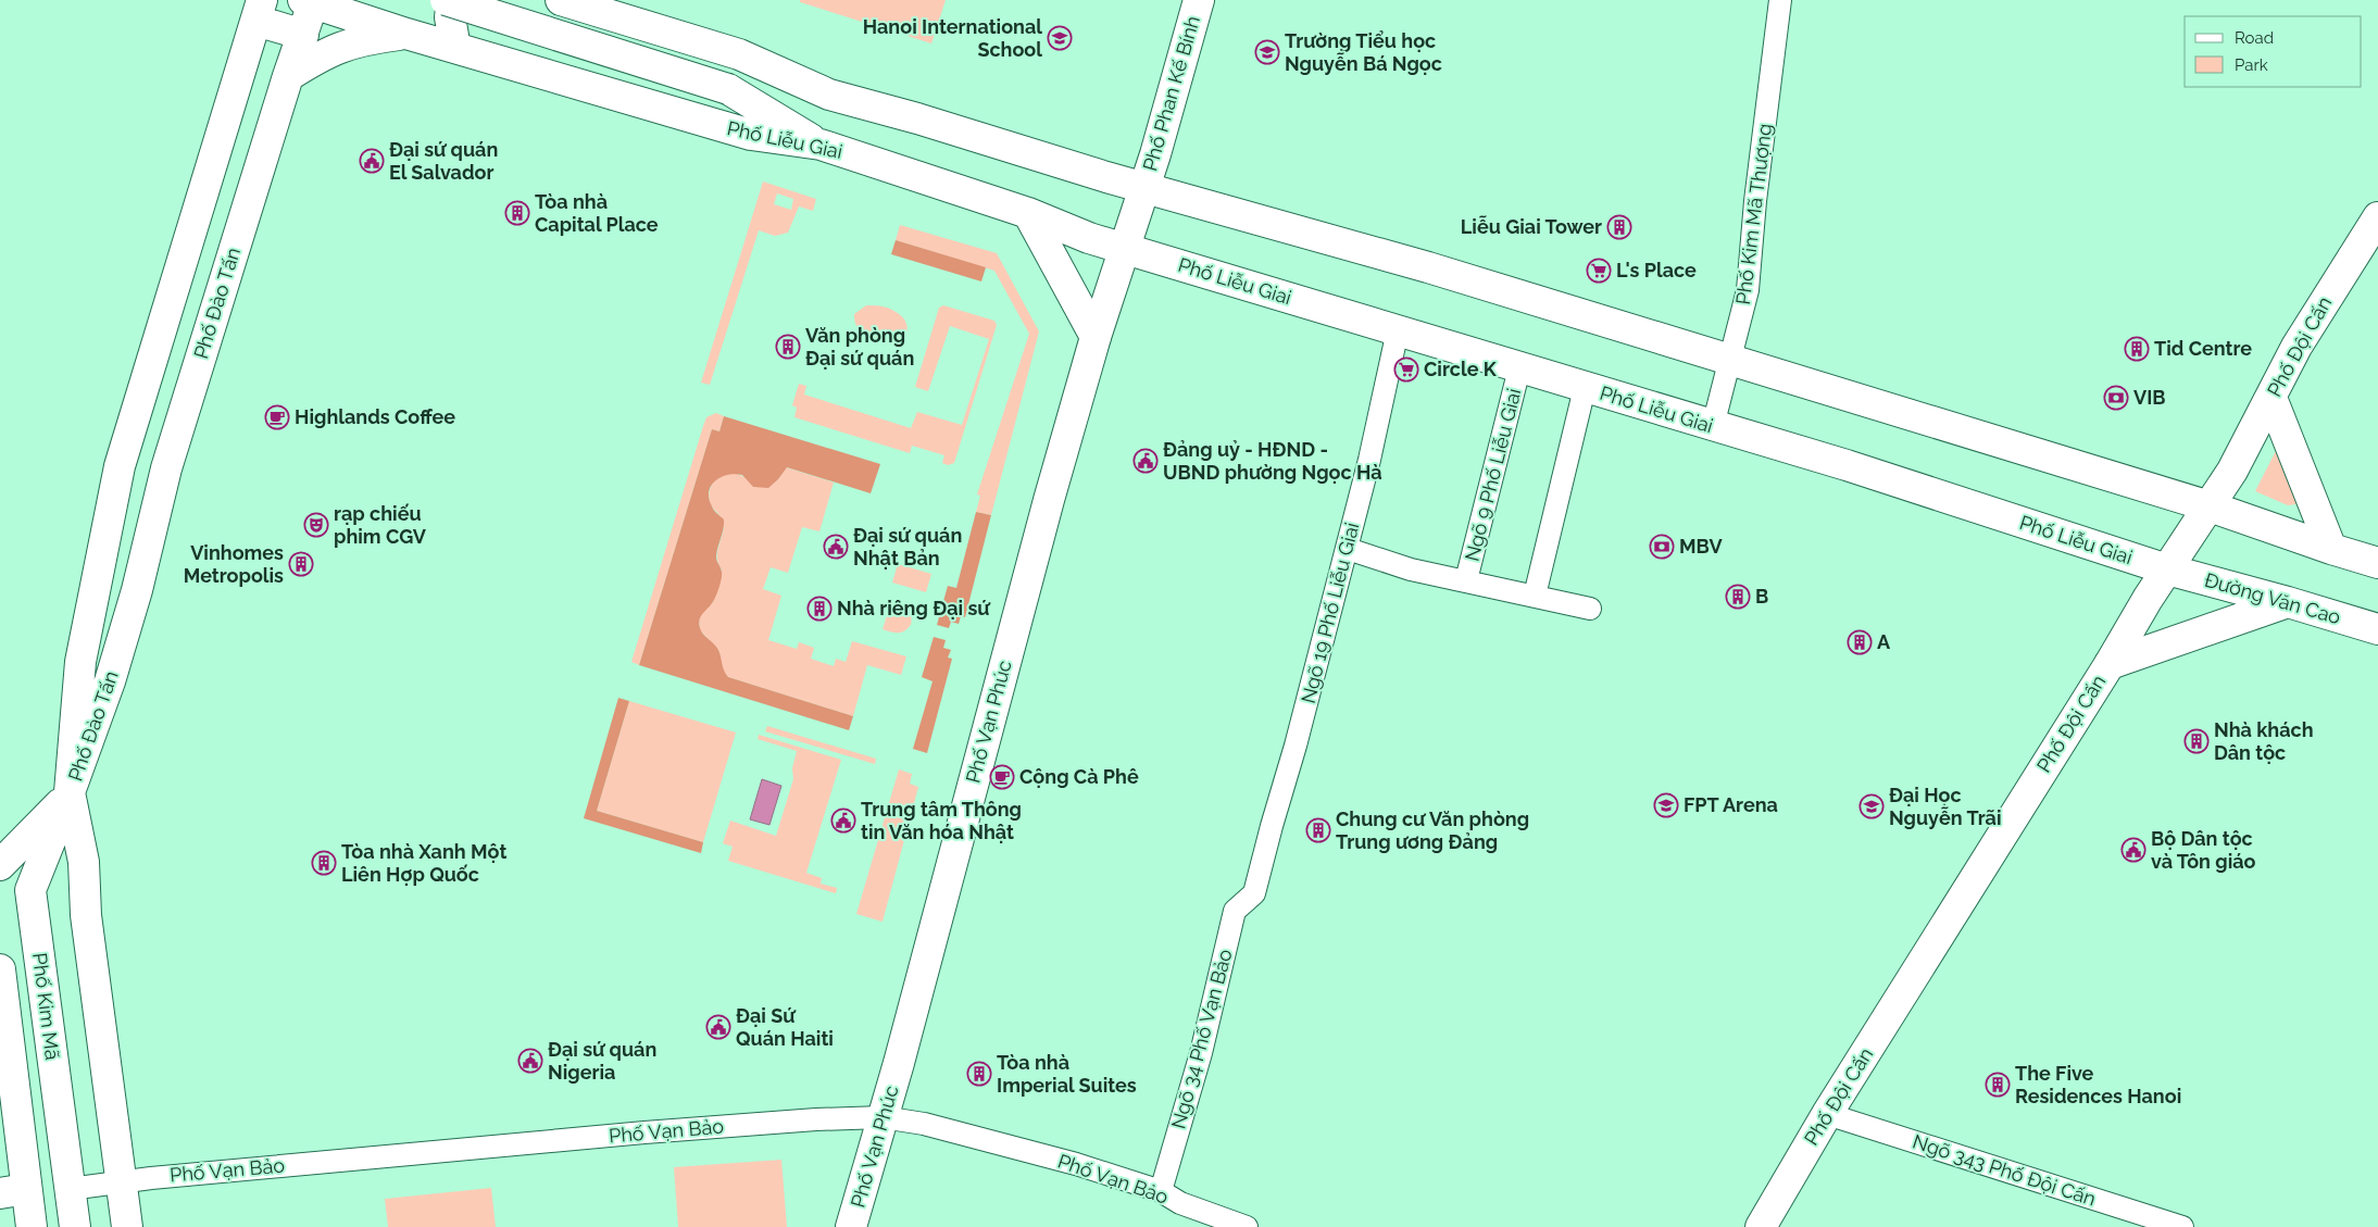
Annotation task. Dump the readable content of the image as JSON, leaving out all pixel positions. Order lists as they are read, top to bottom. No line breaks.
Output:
{"streets":{"main road":["Phố Phan Kế Bính","Phố Liễu Giai","Phố Đào Tấn","Phố Đội Cấn","Đường Văn Cao","Phố Vạn Phúc","Phố Kim Mã"],"street":["Phố Kim Mã Thượng","Ngõ 9 Phố Liễu Giai","Ngõ 19 Phố Liễu Giai","Ngõ 34 Phố Vạn Bảo","Phố Vạn Bảo","Ngõ 343 Phố Đội Cấn"]},"crossings":[["Phố Phan Kế Bính","Phố Liễu Giai"],["Phố Phan Kế Bính","Phố Vạn Phúc"],["Phố Liễu Giai","Phố Kim Mã Thượng"],["Phố Liễu Giai","Phố Đào Tấn"],["Phố Liễu Giai","Phố Đội Cấn"],["Phố Liễu Giai","Ngõ 9 Phố Liễu Giai"],["Phố Liễu Giai","Đường Văn Cao"],["Phố Liễu Giai","Ngõ 19 Phố Liễu Giai"],["Phố Liễu Giai","Phố Vạn Phúc"],["Phố Đào Tấn","Phố Kim Mã"],["Phố Đội Cấn","Đường Văn Cao"],["Phố Đội Cấn","Ngõ 343 Phố Đội Cấn"],["Ngõ 19 Phố Liễu Giai","Ngõ 34 Phố Vạn Bảo"],["Phố Vạn Phúc","Phố Vạn Bảo"],["Phố Kim Mã","Phố Vạn Bảo"],["Ngõ 34 Phố Vạn Bảo","Phố Vạn Bảo"]],"places":{"school or university":["Hanoi International School","Trường Tiểu học Nguyễn Bá Ngọc","FPT Arena","Đại Học Nguyễn Trãi"],"public building":["Đại sứ quán El Salvador","Đảng uỷ - HĐND - UBND phường Ngọc Hà","Đại sứ quán Nhật Bản","Trung tâm Thông tin Văn hóa Nhật","Bộ Dân tộc và Tôn giáo","Đại Sứ Quán Haiti","Đại sứ quán Nigeria"],"building":["Tòa nhà Capital Place","Liễu Giai Tower","Văn phòng Đại sứ quán","Tid Centre","Vinhomes Metropolis","B","Nhà riêng Đại sứ","A","Nhà khách Dân tộc","Chung cư Văn phòng Trung ương Đảng","Tòa nhà Xanh Một Liên Hợp Quốc","Tòa nhà Imperial Suites","The Five Residences Hanoi"],"supermarket":["L's Place","Circle K"],"bank":["VIB","MBV"],"cafe":["Highlands Coffee","Cộng Cà Phê"],"theatre":["rạp chiếu phim CGV"]},"legend":["Road","Park"]}
